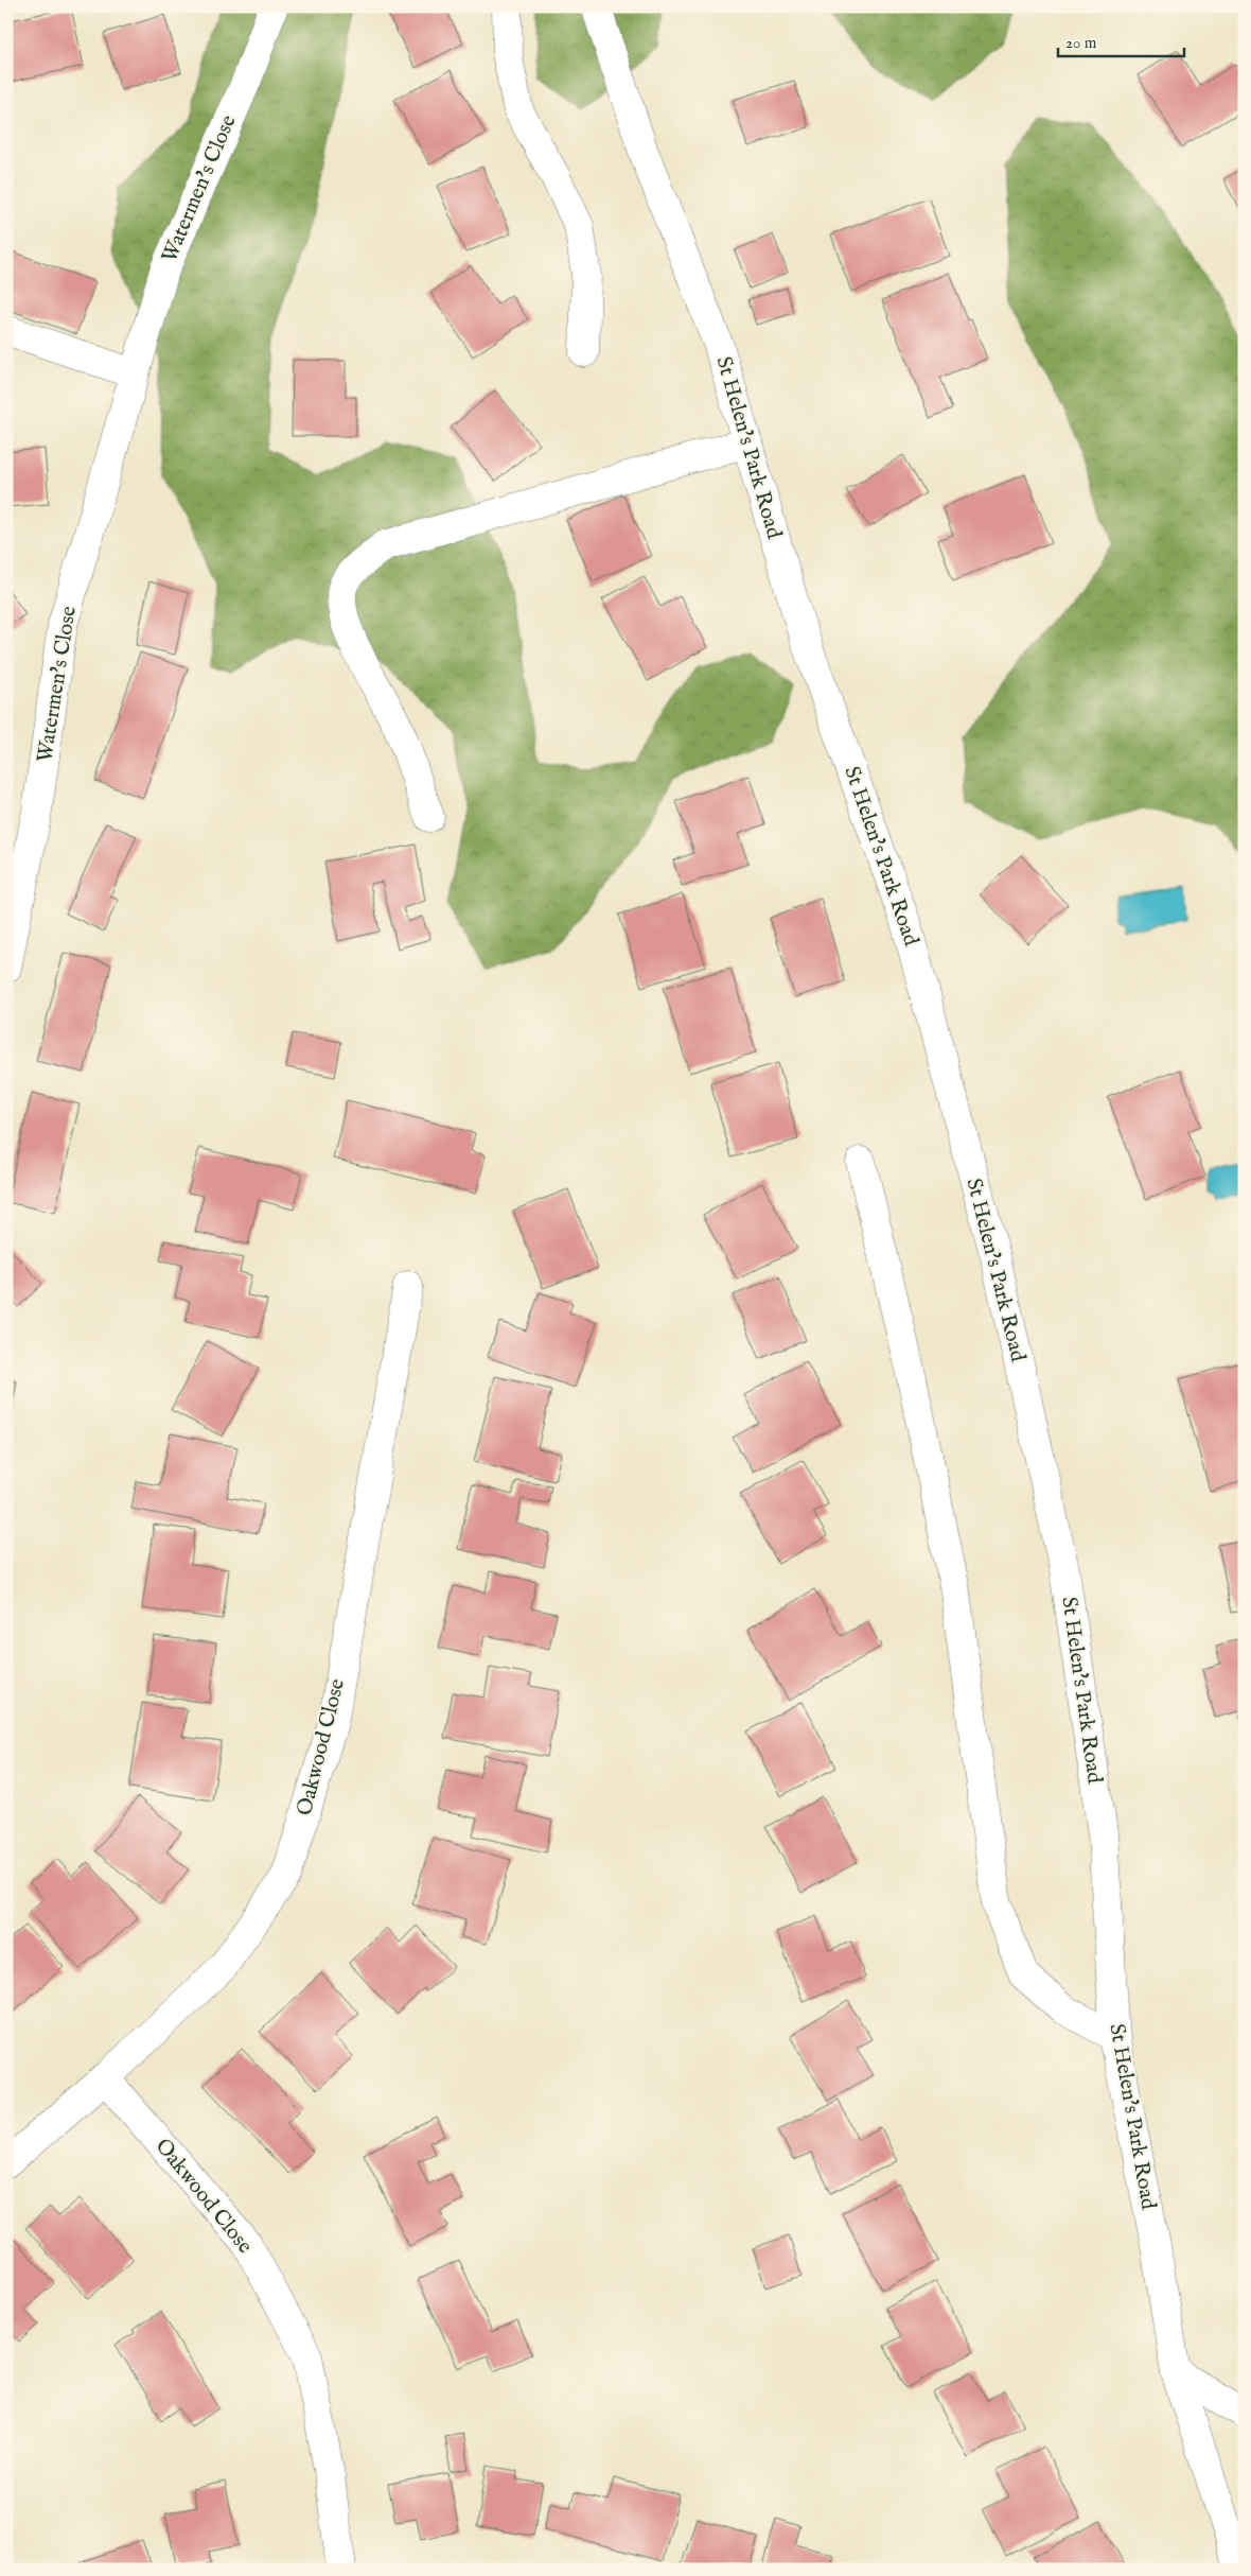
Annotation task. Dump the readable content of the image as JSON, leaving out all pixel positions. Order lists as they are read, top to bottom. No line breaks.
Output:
{"streets":{"street":["Watermen's Close","St Helen's Park Road","Oakwood Close"]},"scale_bar":"20 m"}
